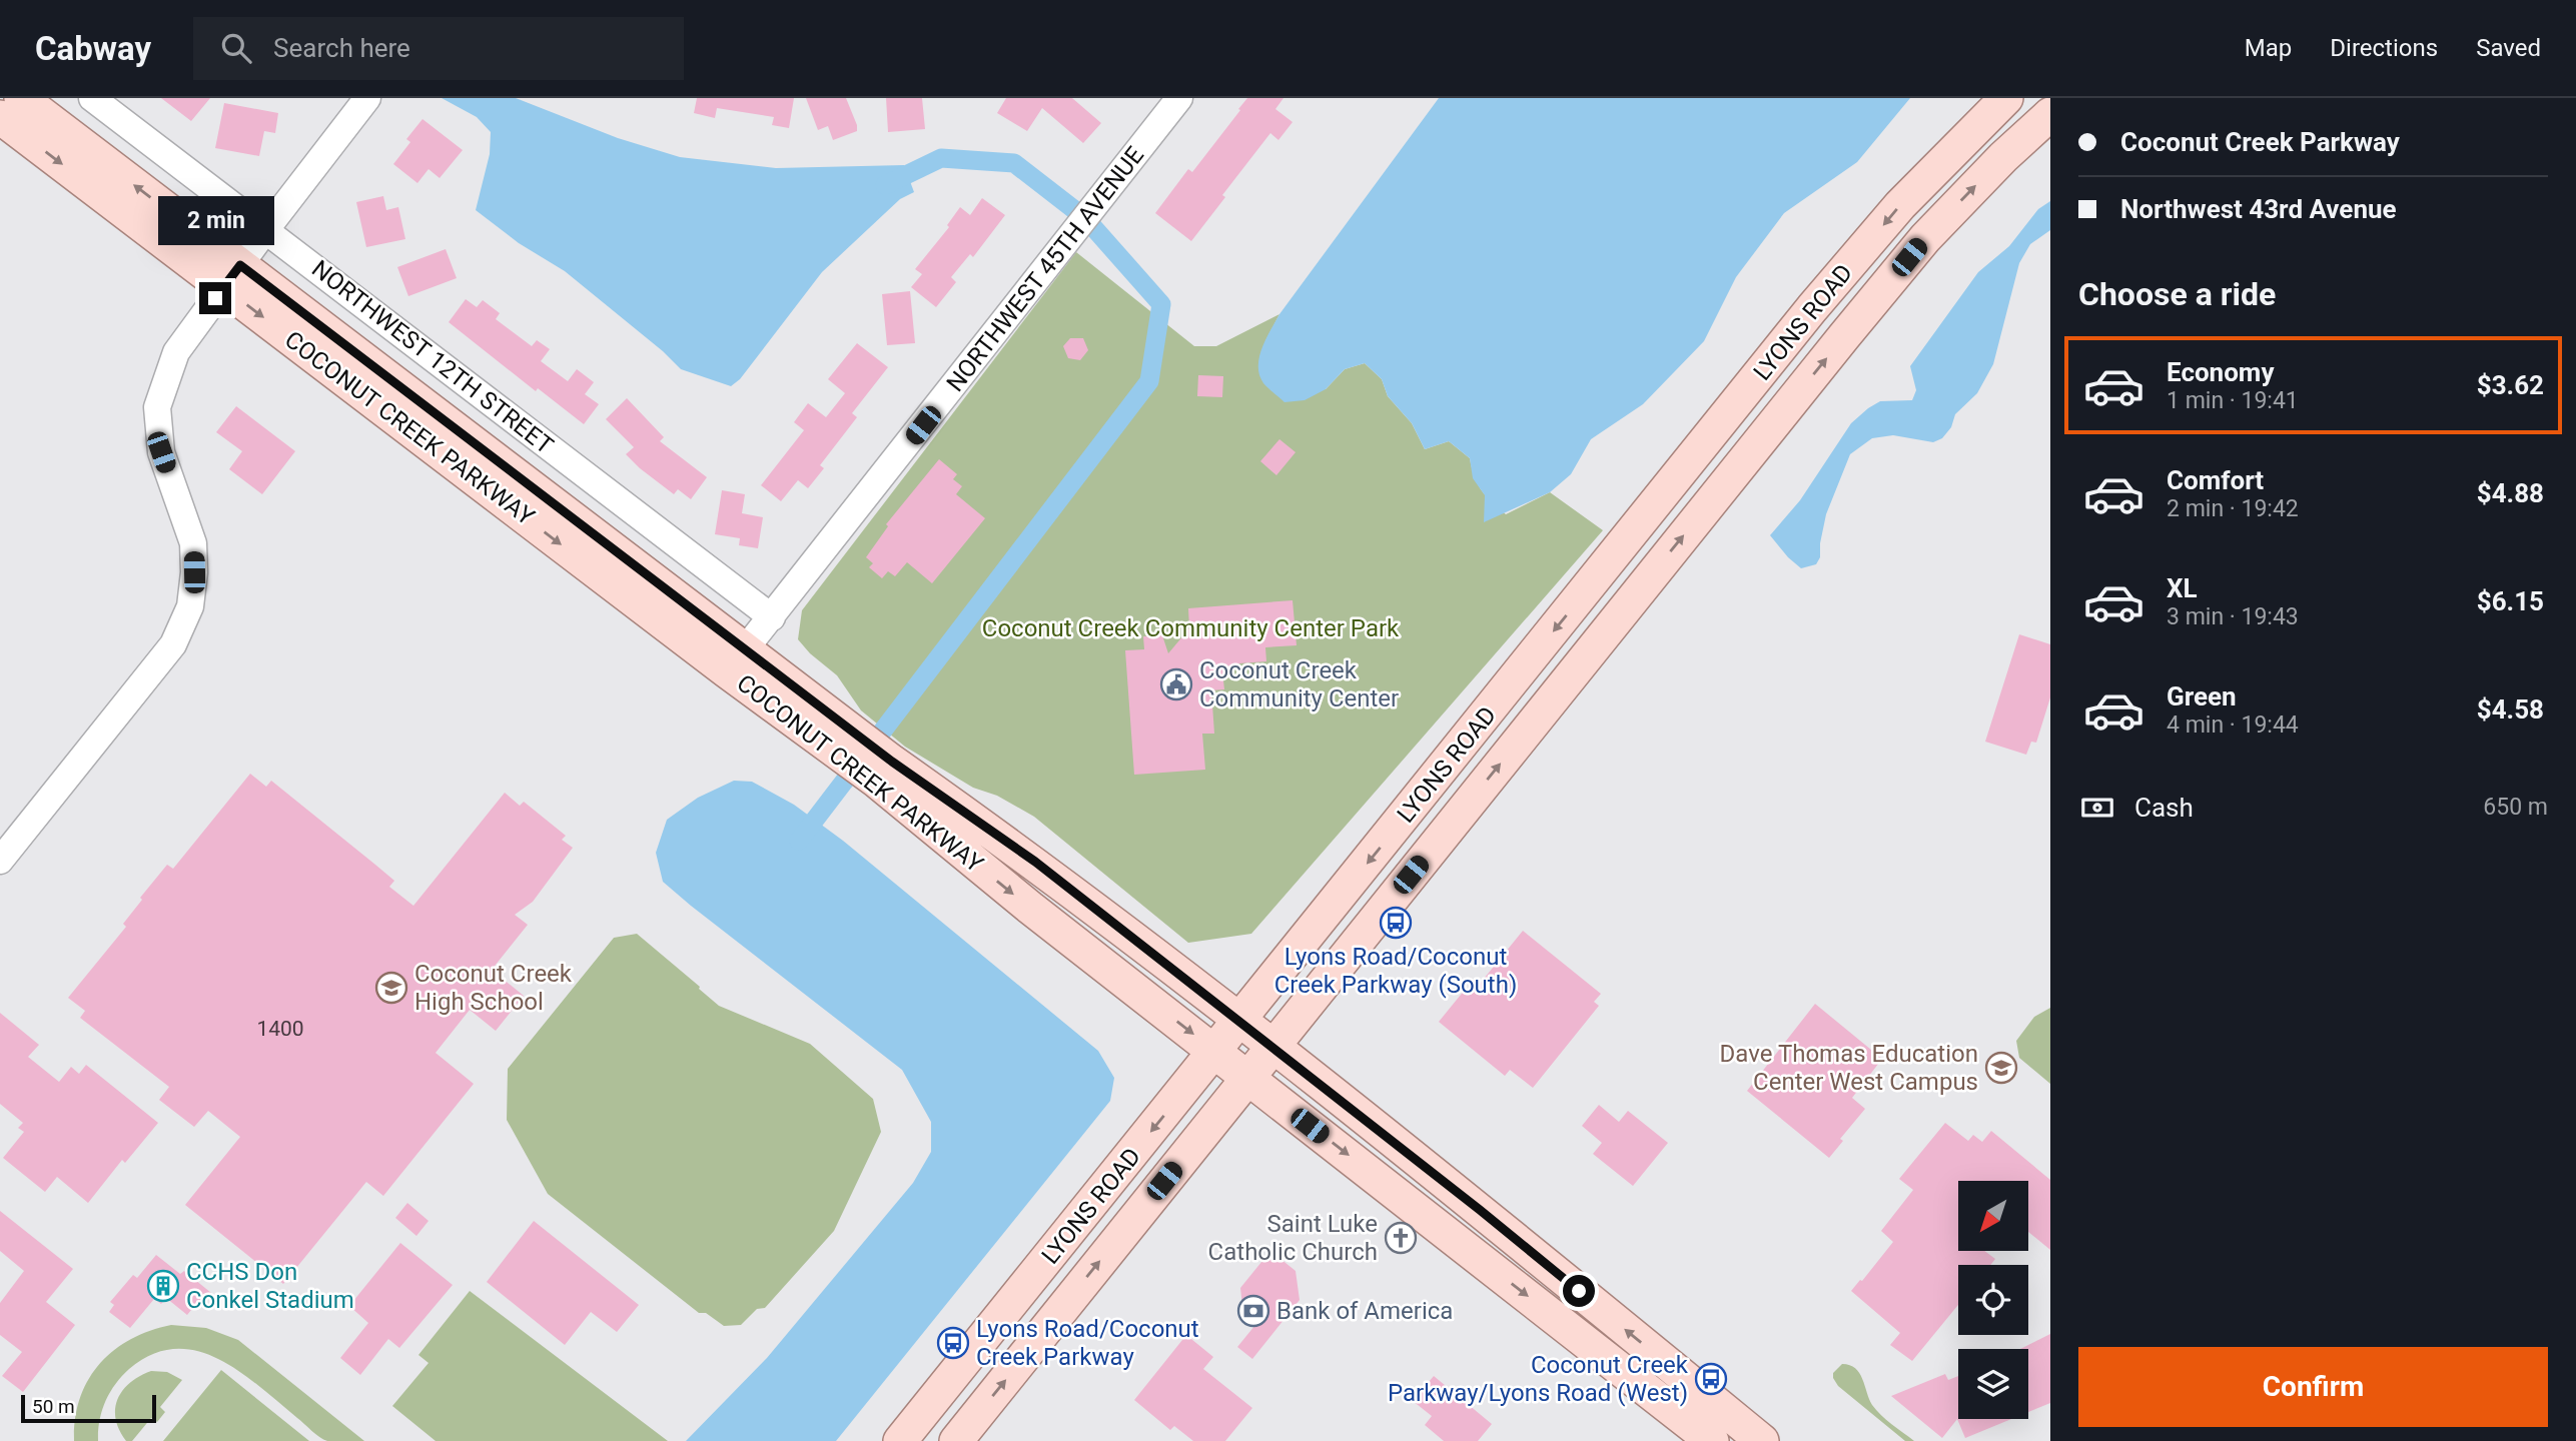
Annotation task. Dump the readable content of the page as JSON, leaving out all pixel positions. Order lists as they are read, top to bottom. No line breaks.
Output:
{"streets":{"main road":["LYONS ROAD","COCONUT CREEK PARKWAY"],"street":["NORTHWEST 45TH AVENUE","NORTHWEST 12TH STREET"]},"crossings":[["NORTHWEST 45TH AVENUE","NORTHWEST 12TH STREET"],["NORTHWEST 45TH AVENUE","COCONUT CREEK PARKWAY"],["LYONS ROAD","COCONUT CREEK PARKWAY"]],"parks":["Coconut Creek Community Center Park"],"places":{"public building":["Coconut Creek Community Center"],"bus stop":["Lyons Road/Coconut Creek Parkway (South)","Lyons Road/Coconut Creek Parkway","Coconut Creek Parkway/Lyons Road (West)"],"school or university":["Coconut Creek High School","Dave Thomas Education Center West Campus"],"church":["Saint Luke Catholic Church"],"building":["CCHS Don Conkel Stadium"],"bank":["Bank of America"]},"house_numbers":["1400"],"scale_bar":"50 m","north":"bottom left","page":{"header":"Cabway","search":"Search here","nav":["Map","Directions","Saved"],"banner":["Coconut Creek Parkway","Northwest 43rd Avenue"],"bubble":"2 min","heading":"Choose a ride","list":[{"name":"Economy","note":"1 min · 19:41","value":"$3.62"},{"name":"Comfort","note":"2 min · 19:42","value":"$4.88"},{"name":"XL","note":"3 min · 19:43","value":"$6.15"},{"name":"Green","note":"4 min · 19:44","value":"$4.58"}],"pay":["Cash","650 m"],"buttons":"Confirm","scale":"50 m"}}
